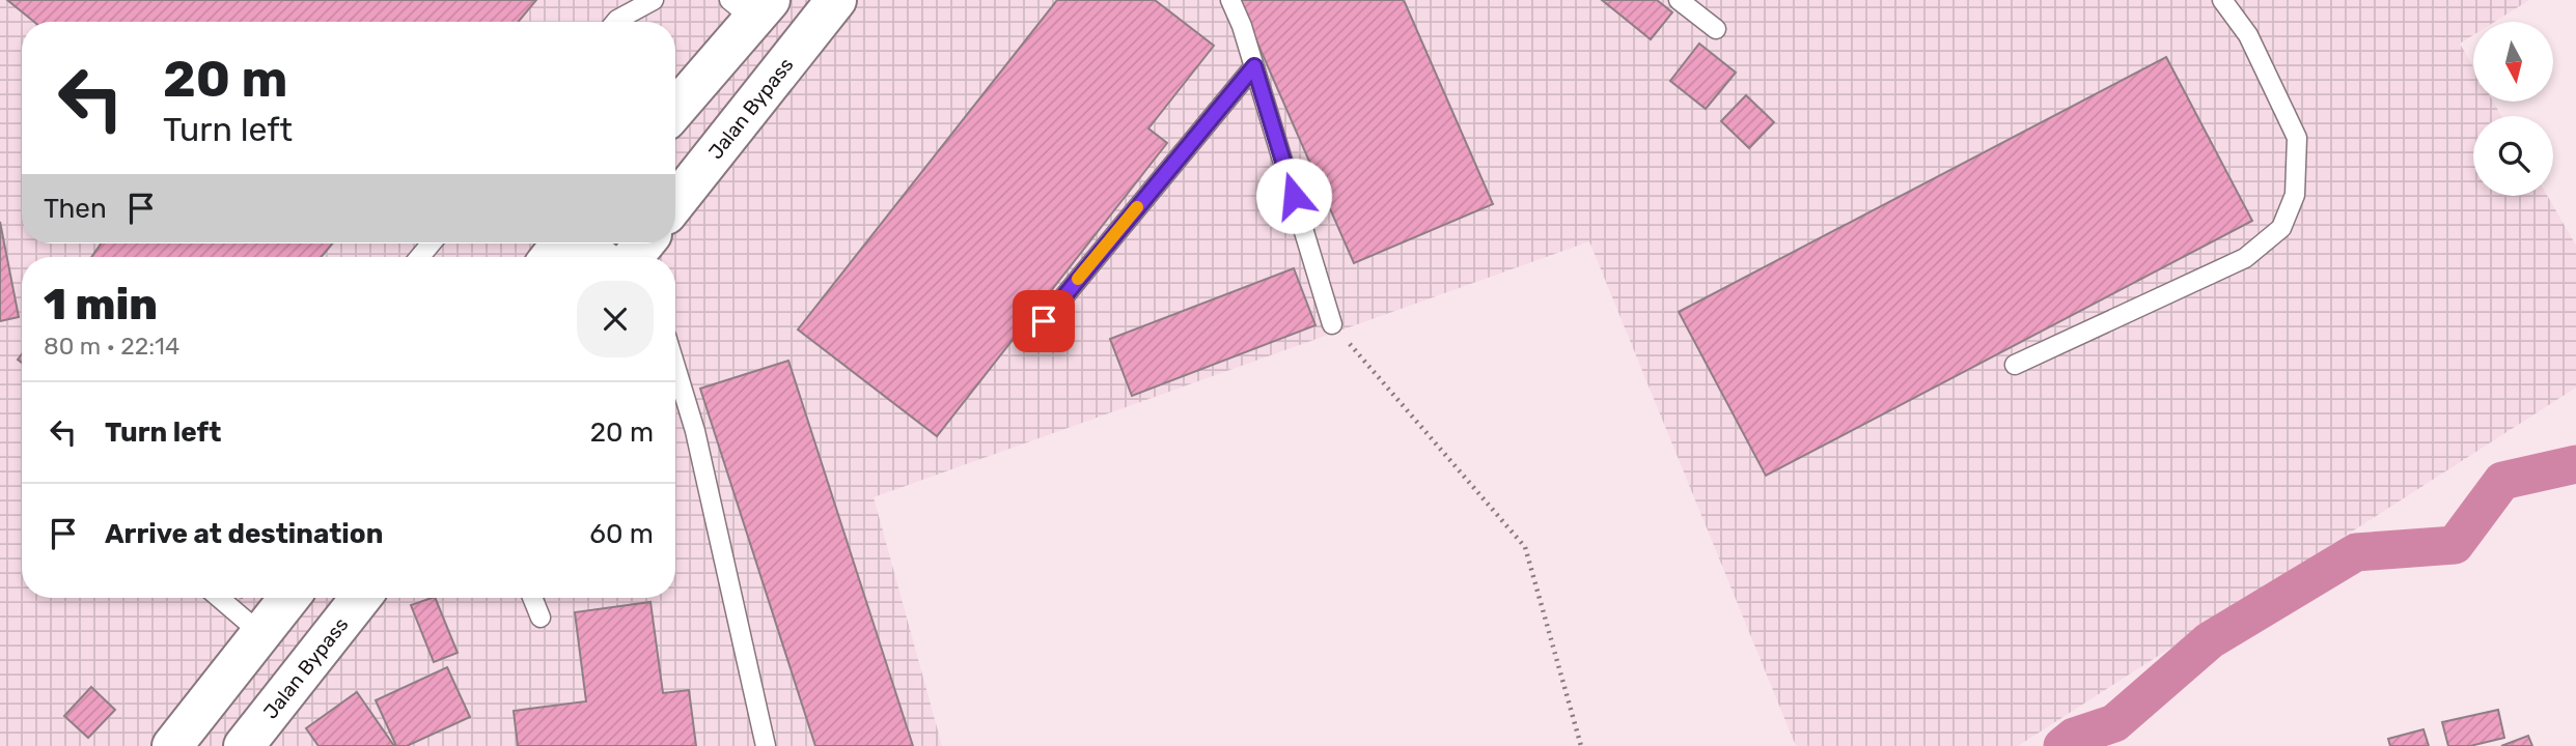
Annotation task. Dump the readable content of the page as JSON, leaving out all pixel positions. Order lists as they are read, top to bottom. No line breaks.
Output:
{"streets":{"highway":["Jalan Bypass"]},"north":"bottom","page":{"turn":["20 m","Turn left"],"then":"Then","heading":["1 min","80 m · 22:14"],"list":[{"name":"Turn left","value":"20 m"},{"name":"Arrive at destination","value":"60 m"}]}}
